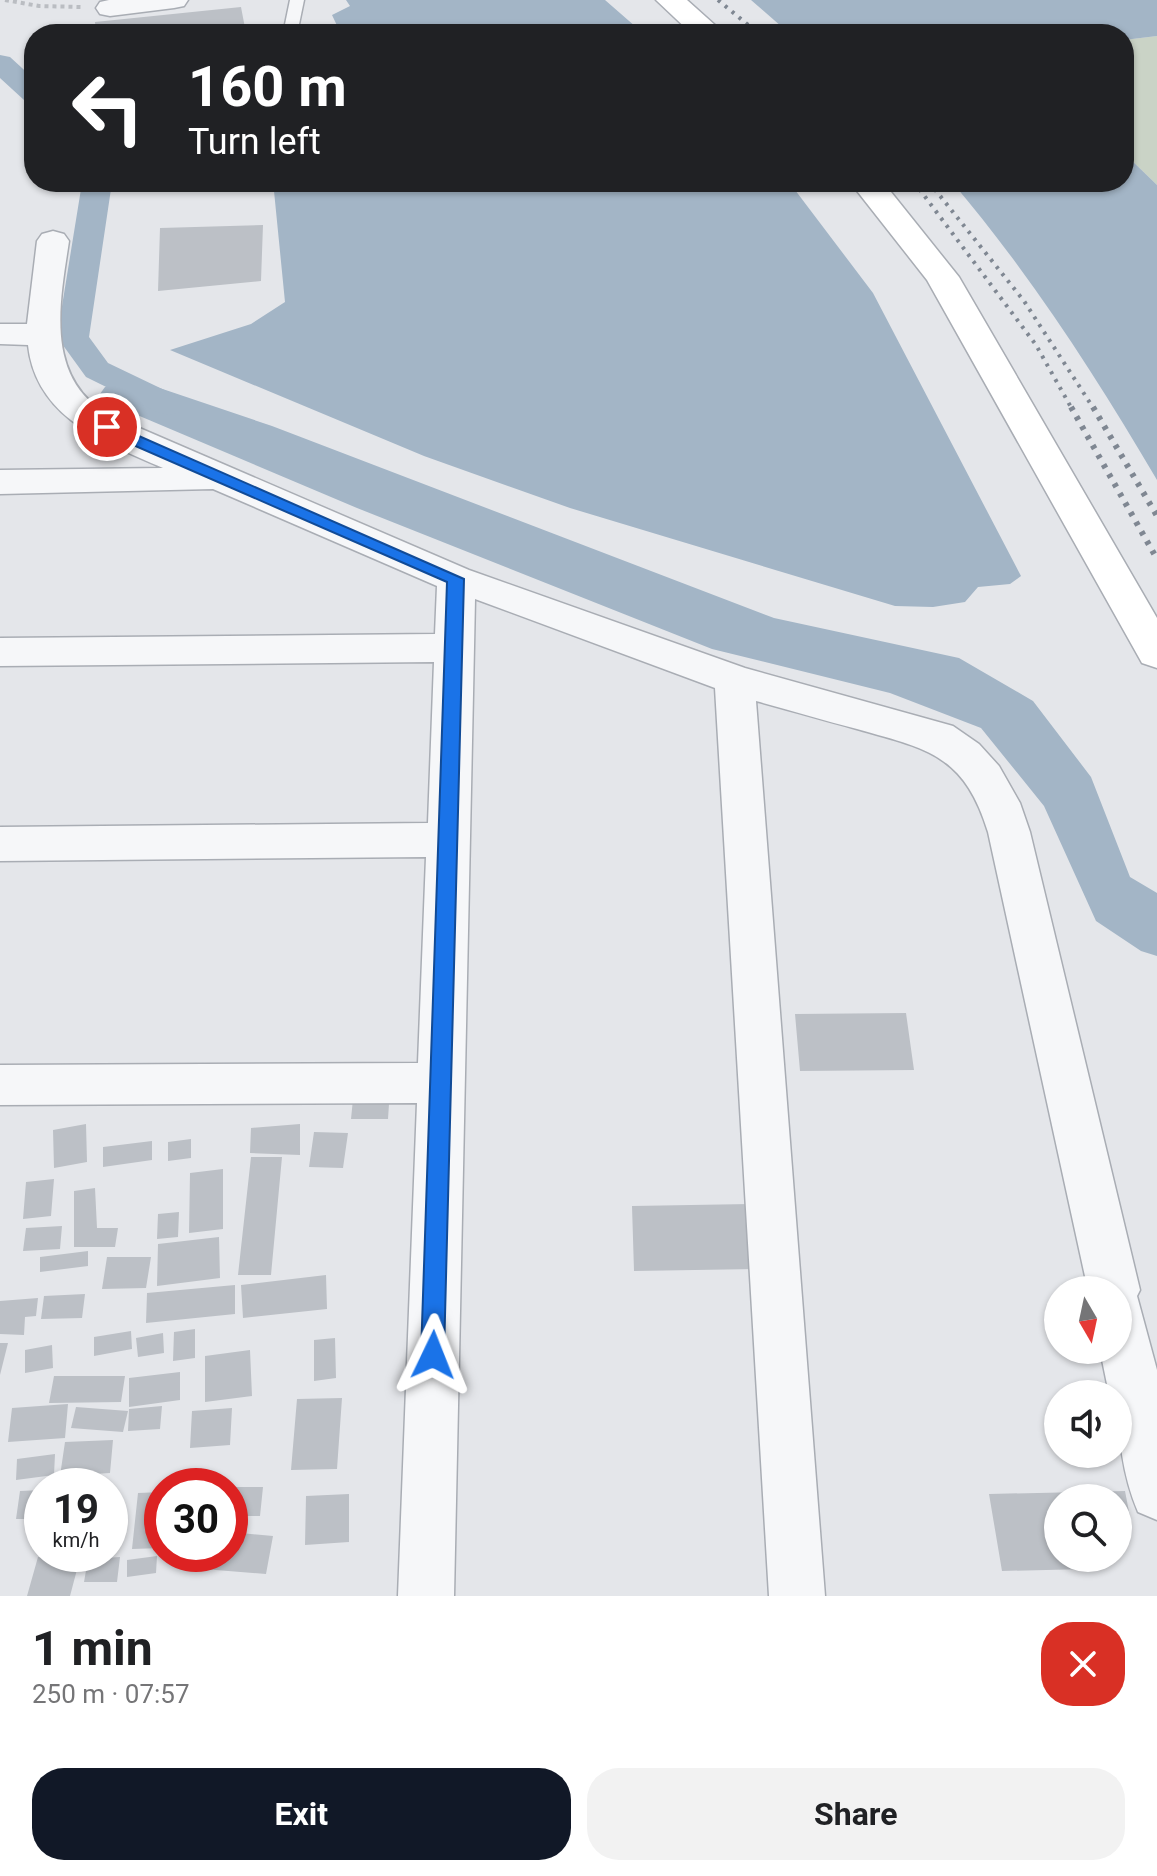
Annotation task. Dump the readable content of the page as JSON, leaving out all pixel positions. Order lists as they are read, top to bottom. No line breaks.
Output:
{"north":"bottom","page":{"turn":["160 m","Turn left"],"speed":"19 km/h","limit":"30","heading":["1 min","250 m · 07:57"],"buttons":["Exit","Share"]}}
